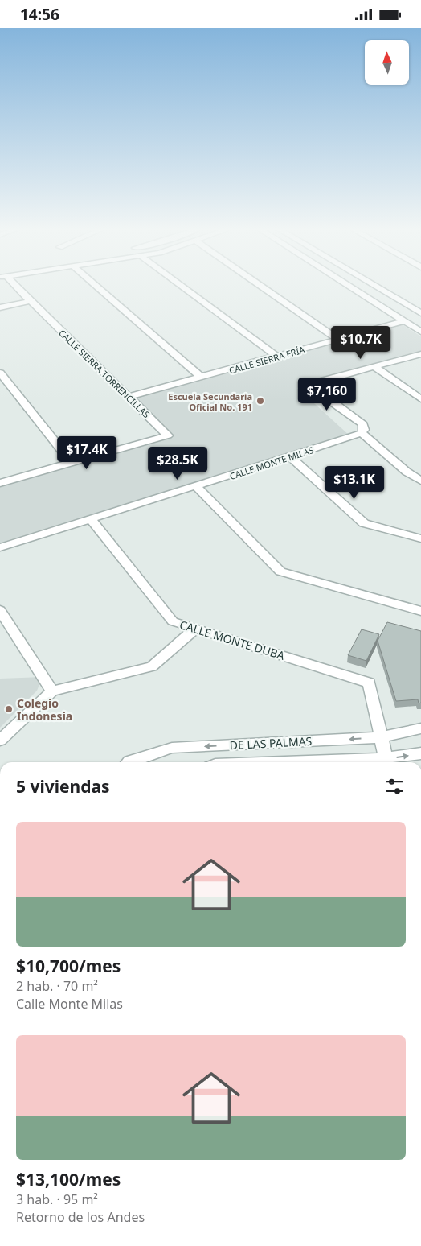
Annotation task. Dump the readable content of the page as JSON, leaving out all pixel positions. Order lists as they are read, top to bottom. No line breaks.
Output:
{"streets":{"street":["CALLE SIERRA FRÍA","CALLE SIERRA TORRENCILLAS","CALLE MONTE MILAS","CALLE MONTE DUBA","DE LAS PALMAS"]},"crossings":[["CALLE SIERRA FRÍA","CALLE SIERRA TORRENCILLAS"],["CALLE MONTE MILAS","CALLE MONTE DUBA"],["CALLE MONTE DUBA","DE LAS PALMAS"]],"places":["Escuela Secundaria Oficial No. 191","Colegio Indonesia"],"north":"top","page":{"status":"14:56","price":["$10.7K","$7,160","$17.4K","$28.5K","$13.1K"],"heading":"5 viviendas","list":[{"name":"$10,700/mes","note":"2 hab. · 70 m² · Calle Monte Milas"},{"name":"$13,100/mes","note":"3 hab. · 95 m² · Retorno de los Andes"}]}}
